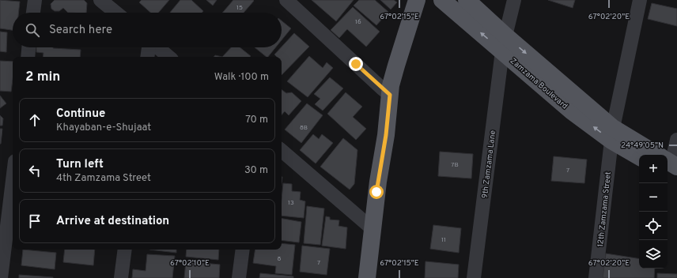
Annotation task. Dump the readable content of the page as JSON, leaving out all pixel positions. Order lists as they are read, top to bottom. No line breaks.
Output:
{"streets":{"main road":["Zamzama Boulevard"],"street":["9th Zamzama Lane","12th Zamzama Street"]},"crossings":[["Zamzama Boulevard","9th Zamzama Lane"],["Zamzama Boulevard","12th Zamzama Street"]],"house_numbers":["15","16","8B","7B","7","13","11","8","7"],"page":{"search":"Search here","heading":["2 min","Walk · 100 m"],"list":[["Continue","Khayaban-e-Shujaat","70 m"],["Turn left","4th Zamzama Street","30 m"],"Arrive at destination"],"map_buttons":["+","−"]},"coordinates":["67°02'15\"E","67°02'20\"E","24°49'05\"N","67°02'10\"E"]}
